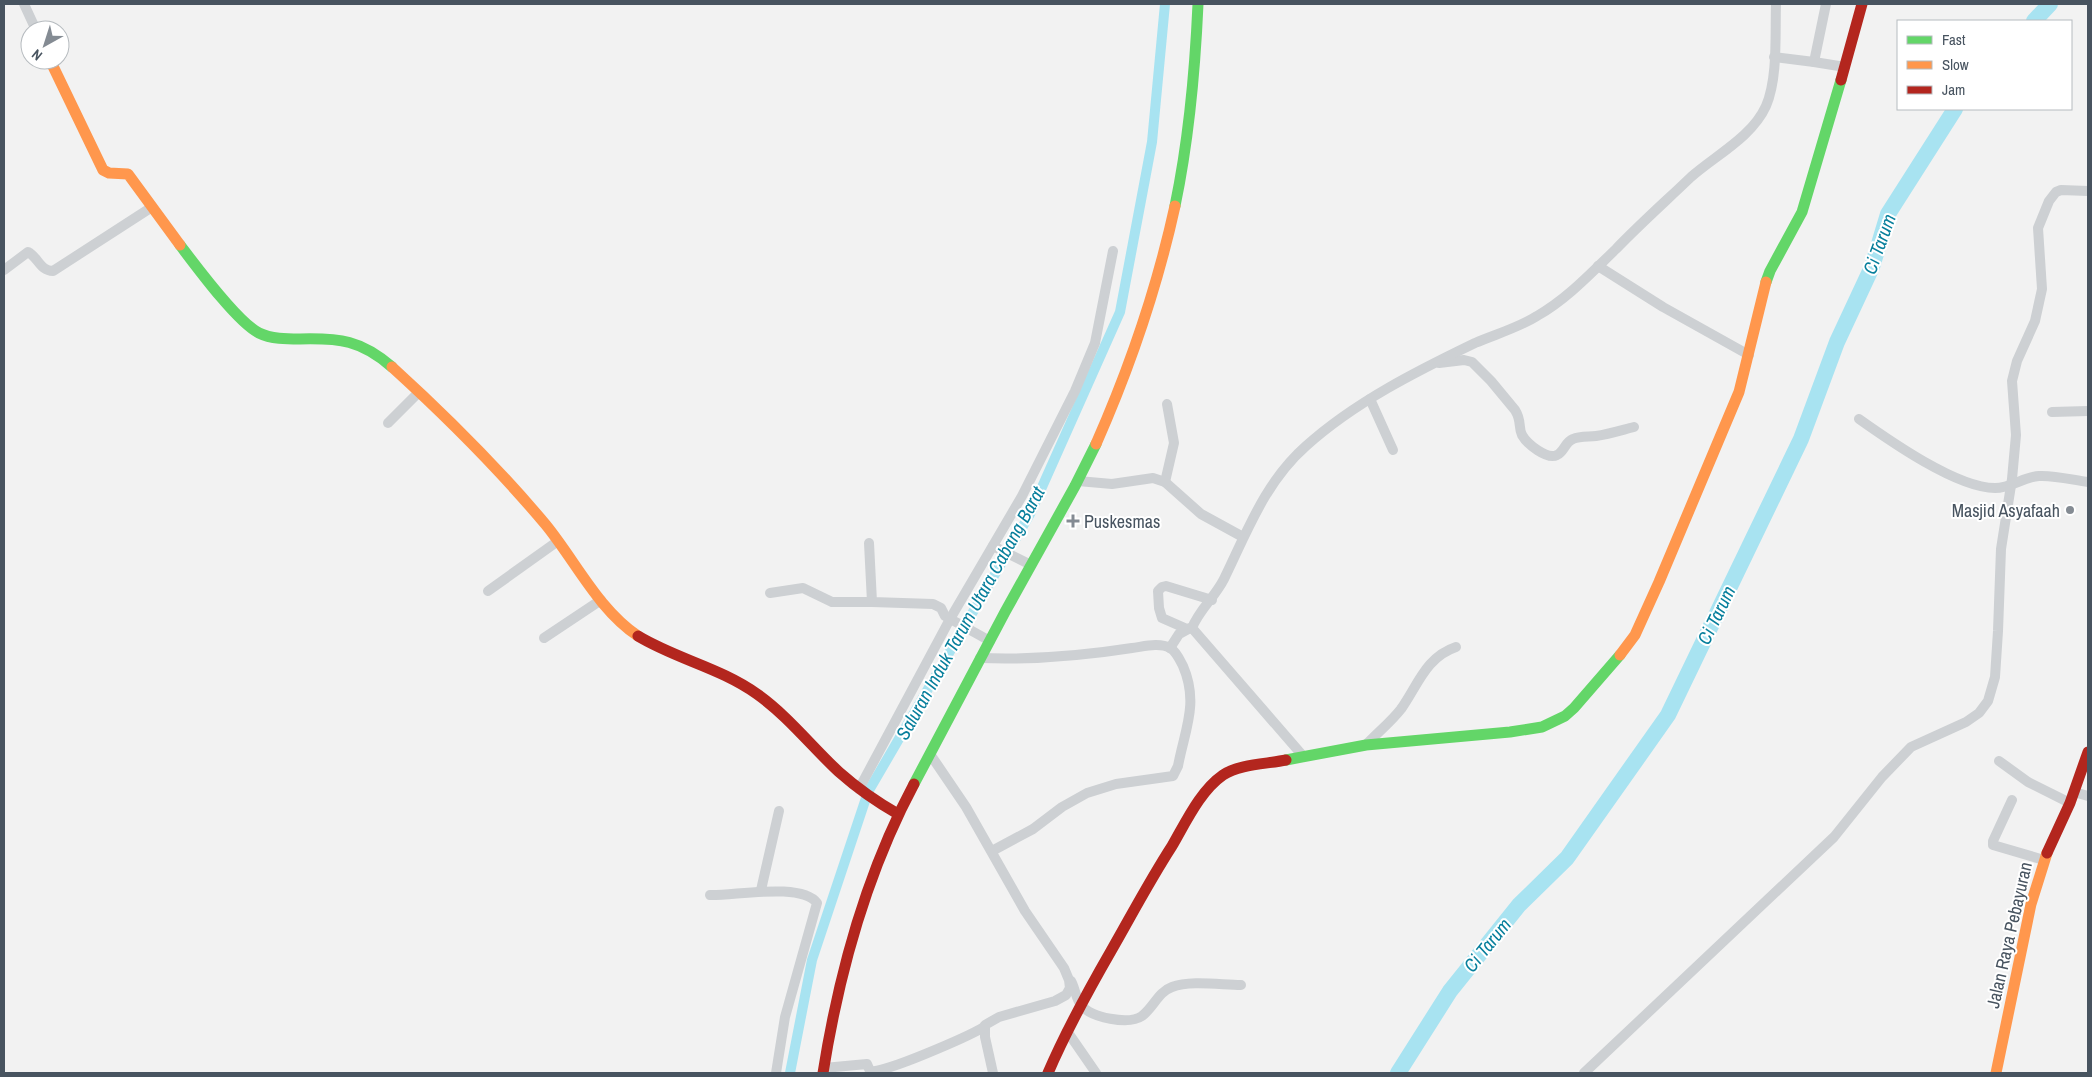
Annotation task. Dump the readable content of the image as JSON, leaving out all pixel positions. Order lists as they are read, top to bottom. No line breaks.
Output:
{"streets":{"street":["Jalan Raya Pebayuran"]},"water":["Ci Tarum","Saluran Induk Tarum Utara Cabang Barat"],"places":{"other":["Masjid Asyafaah"],"health":["Puskesmas"]},"legend":["Fast","Slow","Jam"],"north":"bottom left"}
